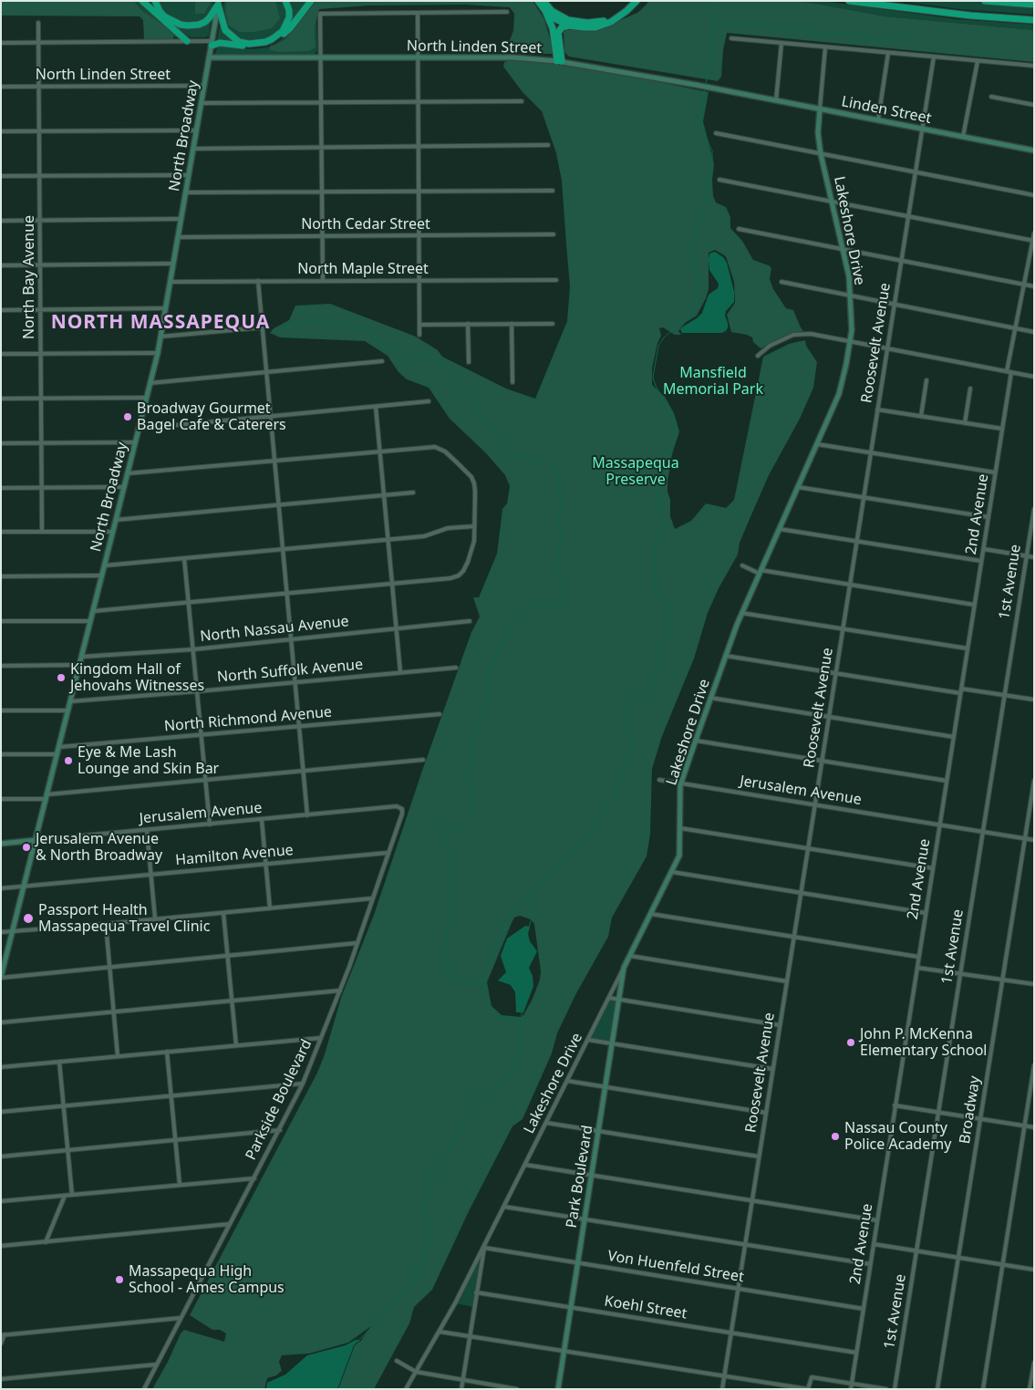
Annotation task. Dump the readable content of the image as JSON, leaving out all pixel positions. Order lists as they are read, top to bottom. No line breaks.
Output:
{"streets":{"street":["North Linden Street","Linden Street","North Broadway","North Cedar Street","Lakeshore Drive","North Maple Street","North Bay Avenue","Roosevelt Avenue","2nd Avenue","1st Avenue","North Nassau Avenue","North Suffolk Avenue","North Richmond Avenue","Jerusalem Avenue","Hamilton Avenue","Parkside Boulevard","Broadway","Park Boulevard","Von Huenfeld Street","Koehl Street"]},"crossings":[["North Linden Street","Linden Street"],["North Linden Street","North Broadway"],["North Linden Street","North Bay Avenue"],["Linden Street","Lakeshore Drive"],["Linden Street","Roosevelt Avenue"],["North Broadway","North Cedar Street"],["North Broadway","North Maple Street"],["North Broadway","North Nassau Avenue"],["North Broadway","North Suffolk Avenue"],["North Broadway","North Richmond Avenue"],["North Broadway","Jerusalem Avenue"],["North Broadway","Hamilton Avenue"],["Lakeshore Drive","Jerusalem Avenue"],["Lakeshore Drive","Park Boulevard"],["Lakeshore Drive","Von Huenfeld Street"],["Roosevelt Avenue","Jerusalem Avenue"],["Roosevelt Avenue","Von Huenfeld Street"],["Roosevelt Avenue","Koehl Street"],["2nd Avenue","Jerusalem Avenue"],["2nd Avenue","Von Huenfeld Street"],["2nd Avenue","Koehl Street"],["1st Avenue","Jerusalem Avenue"],["Jerusalem Avenue","Parkside Boulevard"],["Jerusalem Avenue","Broadway"],["Hamilton Avenue","Parkside Boulevard"],["Park Boulevard","Von Huenfeld Street"],["Park Boulevard","Koehl Street"]],"districts":["NORTH MASSAPEQUA"],"parks":["Mansfield Memorial Park","Massapequa Preserve"],"places":["Broadway Gourmet Bagel Cafe & Caterers","Kingdom Hall of Jehovahs Witnesses","Eye & Me Lash Lounge and Skin Bar","Jerusalem Avenue & North Broadway","Passport Health Massapequa Travel Clinic","John P. McKenna Elementary School","Nassau County Police Academy","Massapequa High School - Ames Campus"]}
